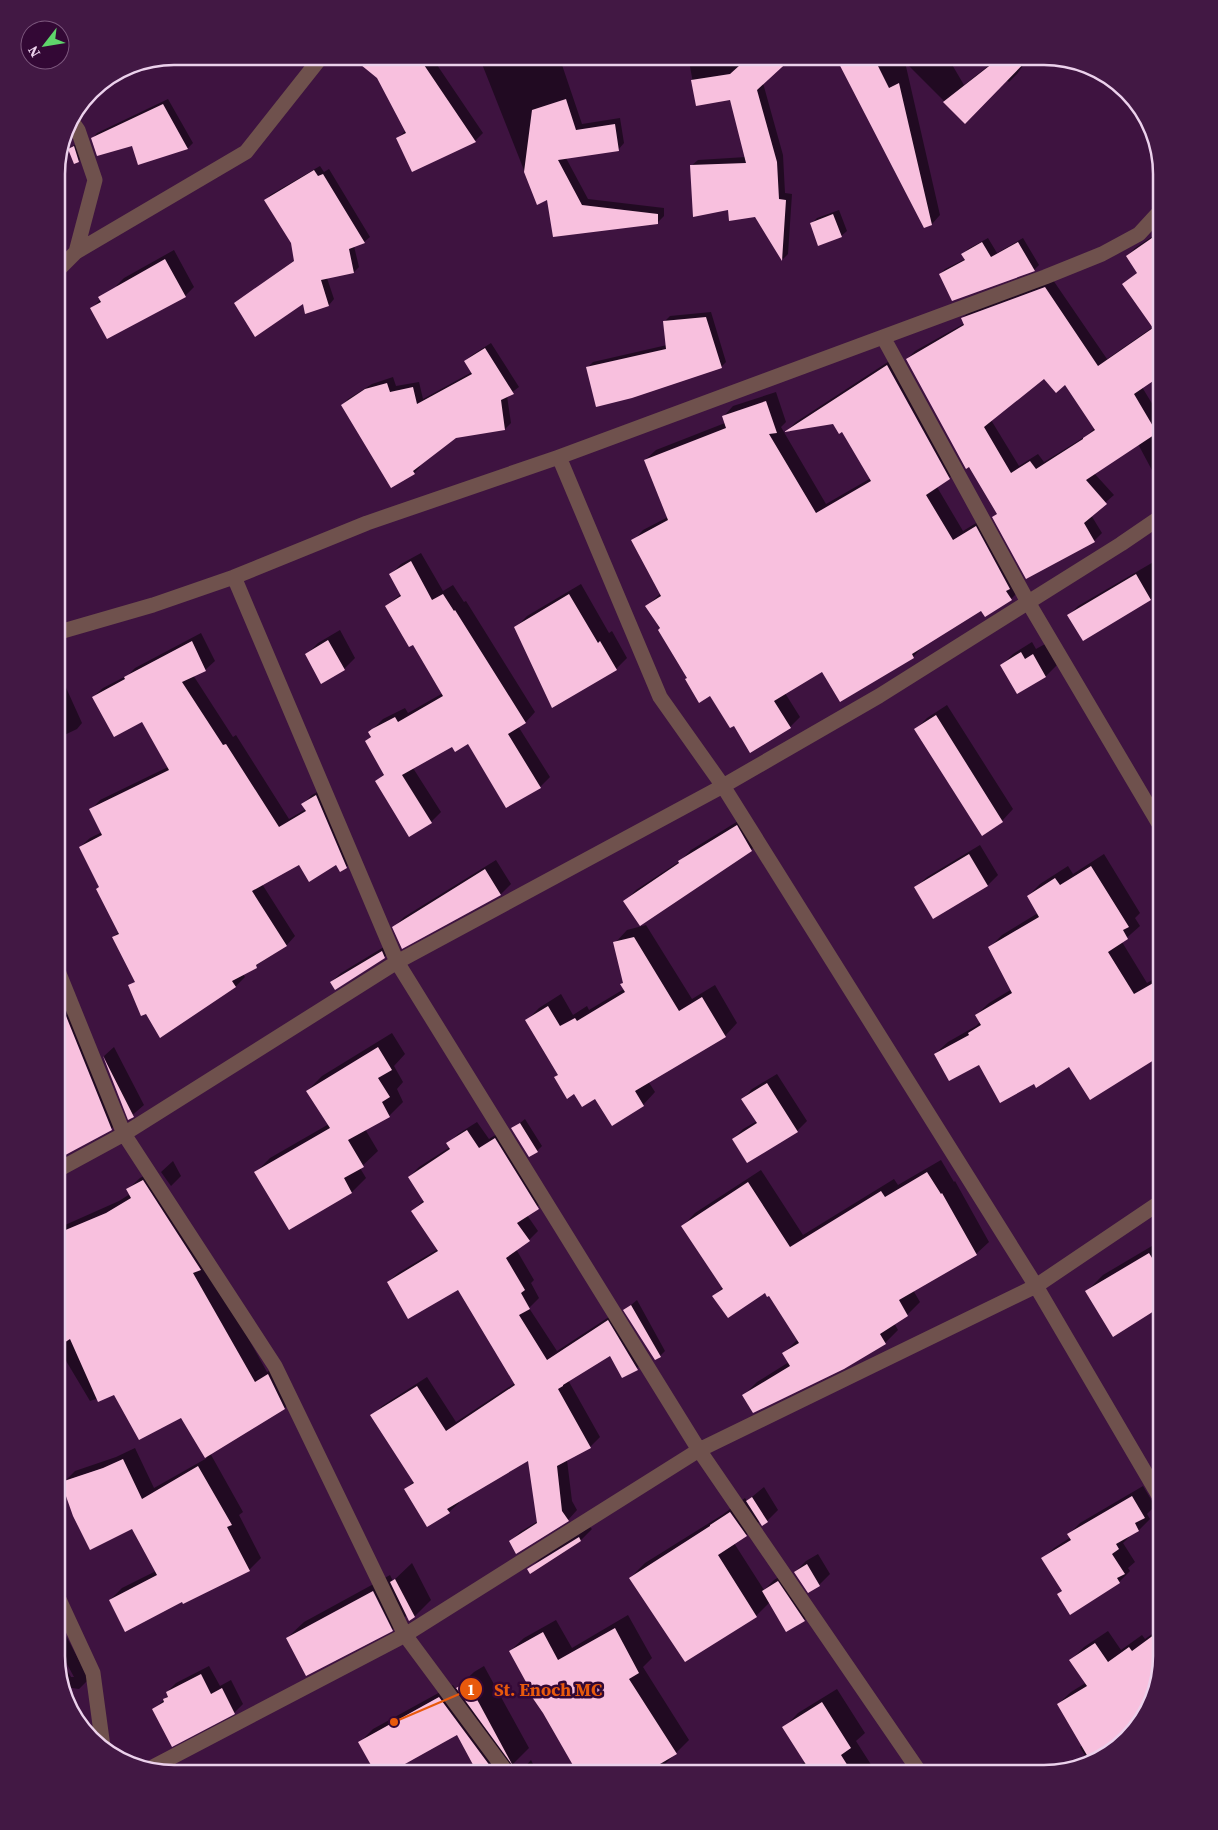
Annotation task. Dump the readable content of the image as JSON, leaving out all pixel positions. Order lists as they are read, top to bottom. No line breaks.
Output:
{"places":["St. Enoch MC"],"north":"bottom left"}
